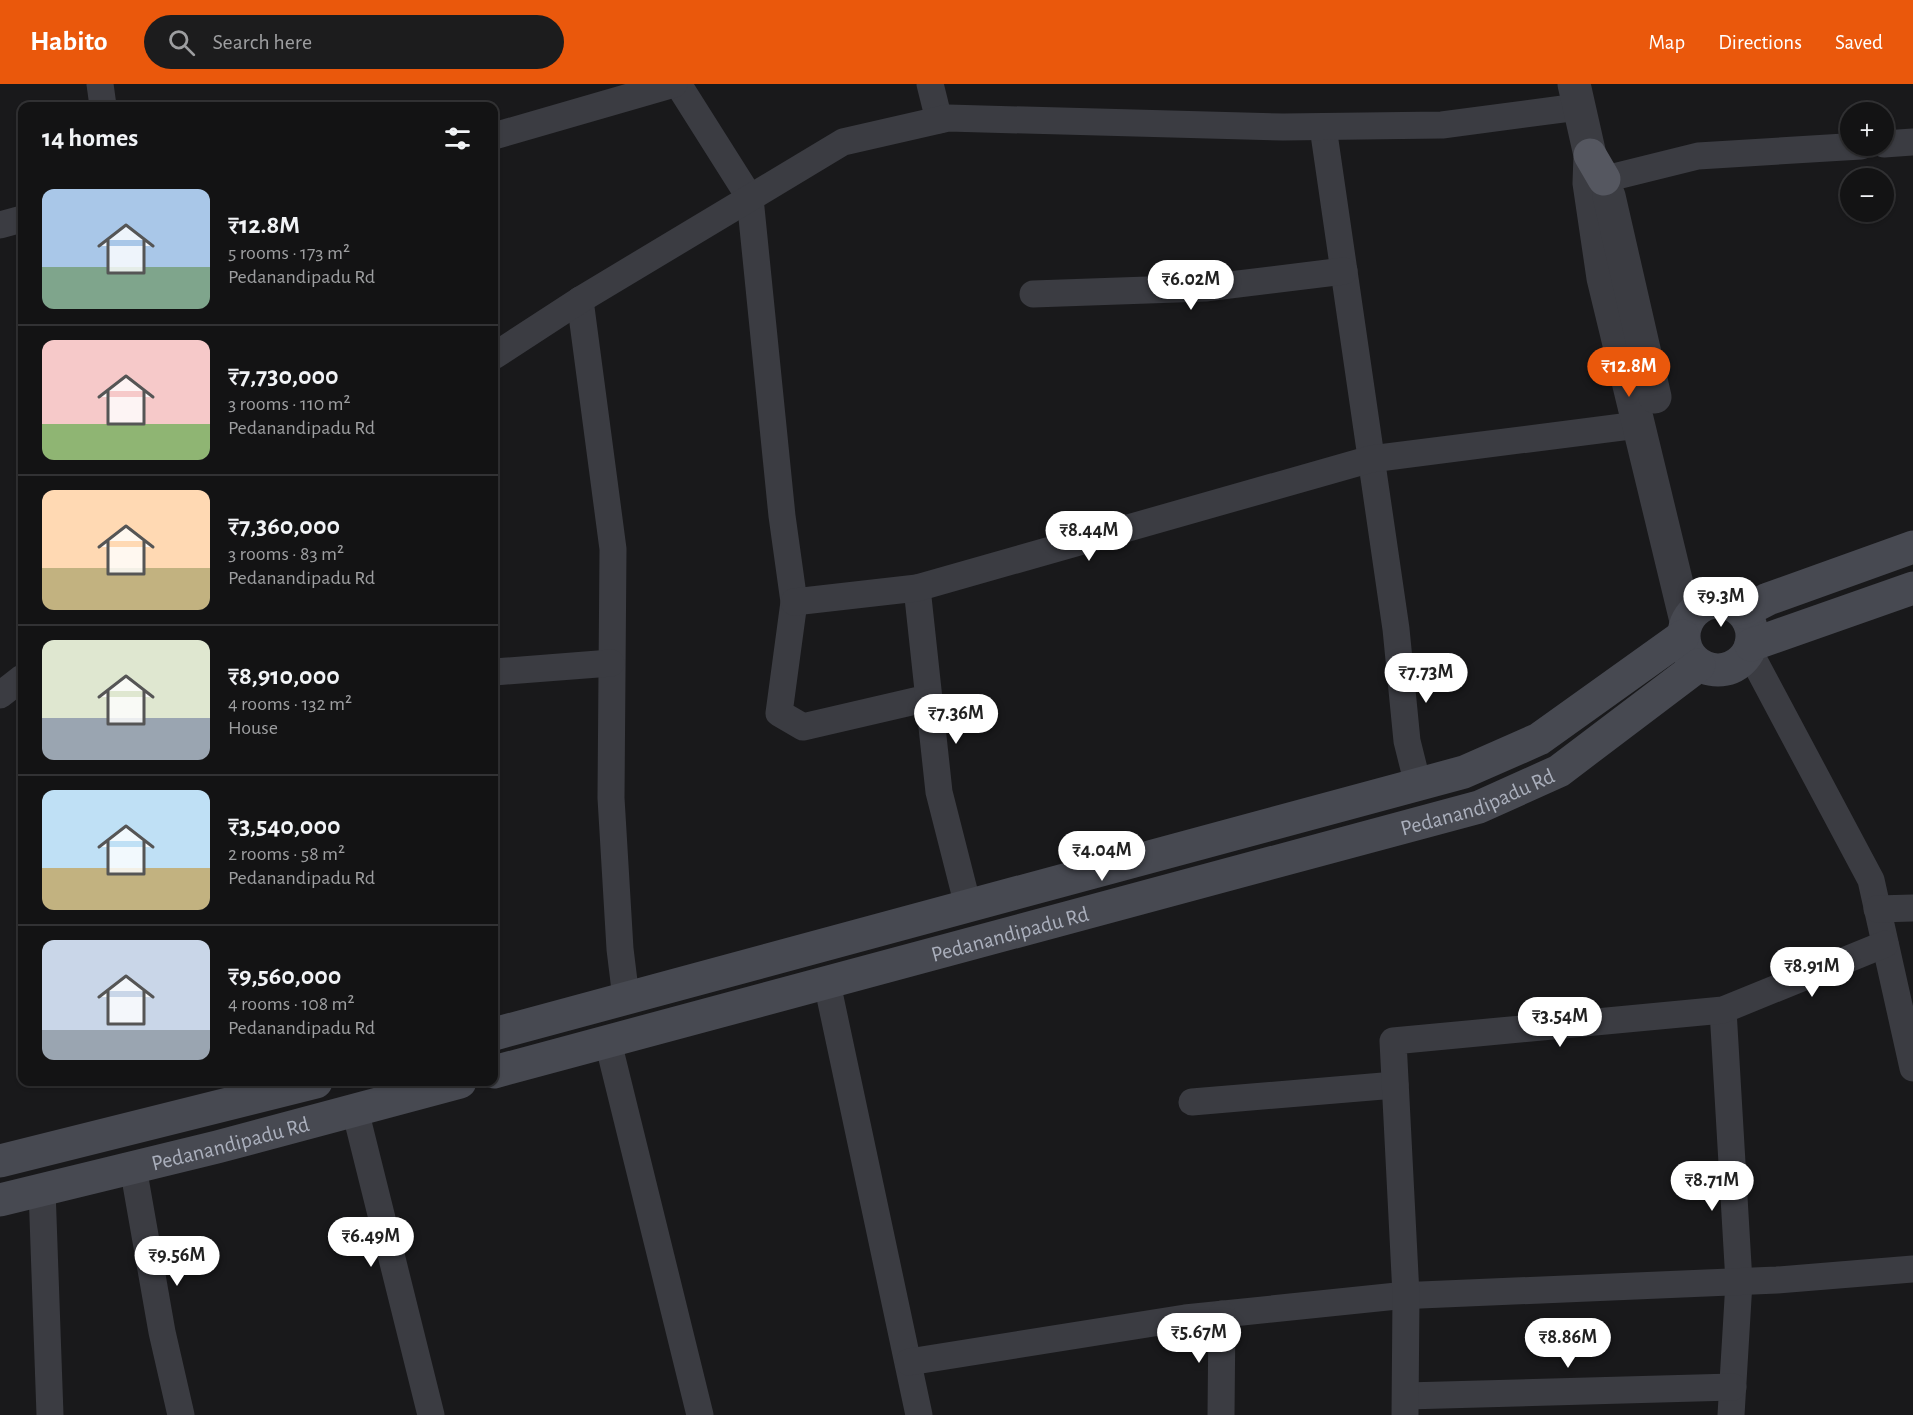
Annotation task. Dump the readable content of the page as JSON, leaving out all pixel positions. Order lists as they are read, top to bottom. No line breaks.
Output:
{"streets":{"main road":["Pedanandipadu Rd"]},"page":{"header":"Habito","search":"Search here","nav":["Map","Directions","Saved"],"map_buttons":["+","−"],"heading":"14 homes","list":[{"name":"₹12.8M","note":"5 rooms · 173 m² · Pedanandipadu Rd"},{"name":"₹7,730,000","note":"3 rooms · 110 m² · Pedanandipadu Rd"},{"name":"₹7,360,000","note":"3 rooms · 83 m² · Pedanandipadu Rd"},{"name":"₹8,910,000","note":"4 rooms · 132 m² · House"},{"name":"₹3,540,000","note":"2 rooms · 58 m² · Pedanandipadu Rd"},{"name":"₹9,560,000","note":"4 rooms · 108 m² · Pedanandipadu Rd"}],"price":["₹6.02M","₹12.8M","₹8.44M","₹9.3M","₹7.73M","₹7.36M","₹4.04M","₹8.91M","₹3.54M","₹8.71M","₹6.49M","₹9.56M","₹5.67M","₹8.86M"]}}
